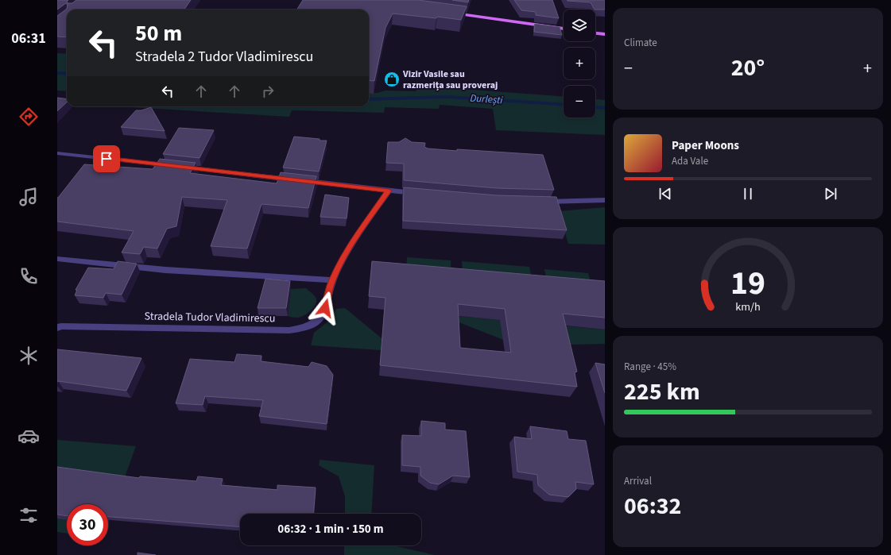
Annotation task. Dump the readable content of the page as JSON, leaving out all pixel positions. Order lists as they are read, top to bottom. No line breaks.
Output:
{"streets":{"street":["Stradela Tudor Vladimirescu"]},"water":["Durlești"],"places":{"shop":["Vizir Vasile sau razmerița sau proveraj"]},"page":{"tabs":"06:31","tile":["Climate",["Range · 45%","225 km"],["Arrival","06:32"]],"map_buttons":["+","−"],"turn":["50 m","Stradela 2 Tudor Vladimirescu"],"heat":["−","20°","+"],"song":["Paper Moons","Ada Vale"],"limit":"30","trip":"06:32 · 1 min · 150 m","gauge":["19","km/h"]}}
